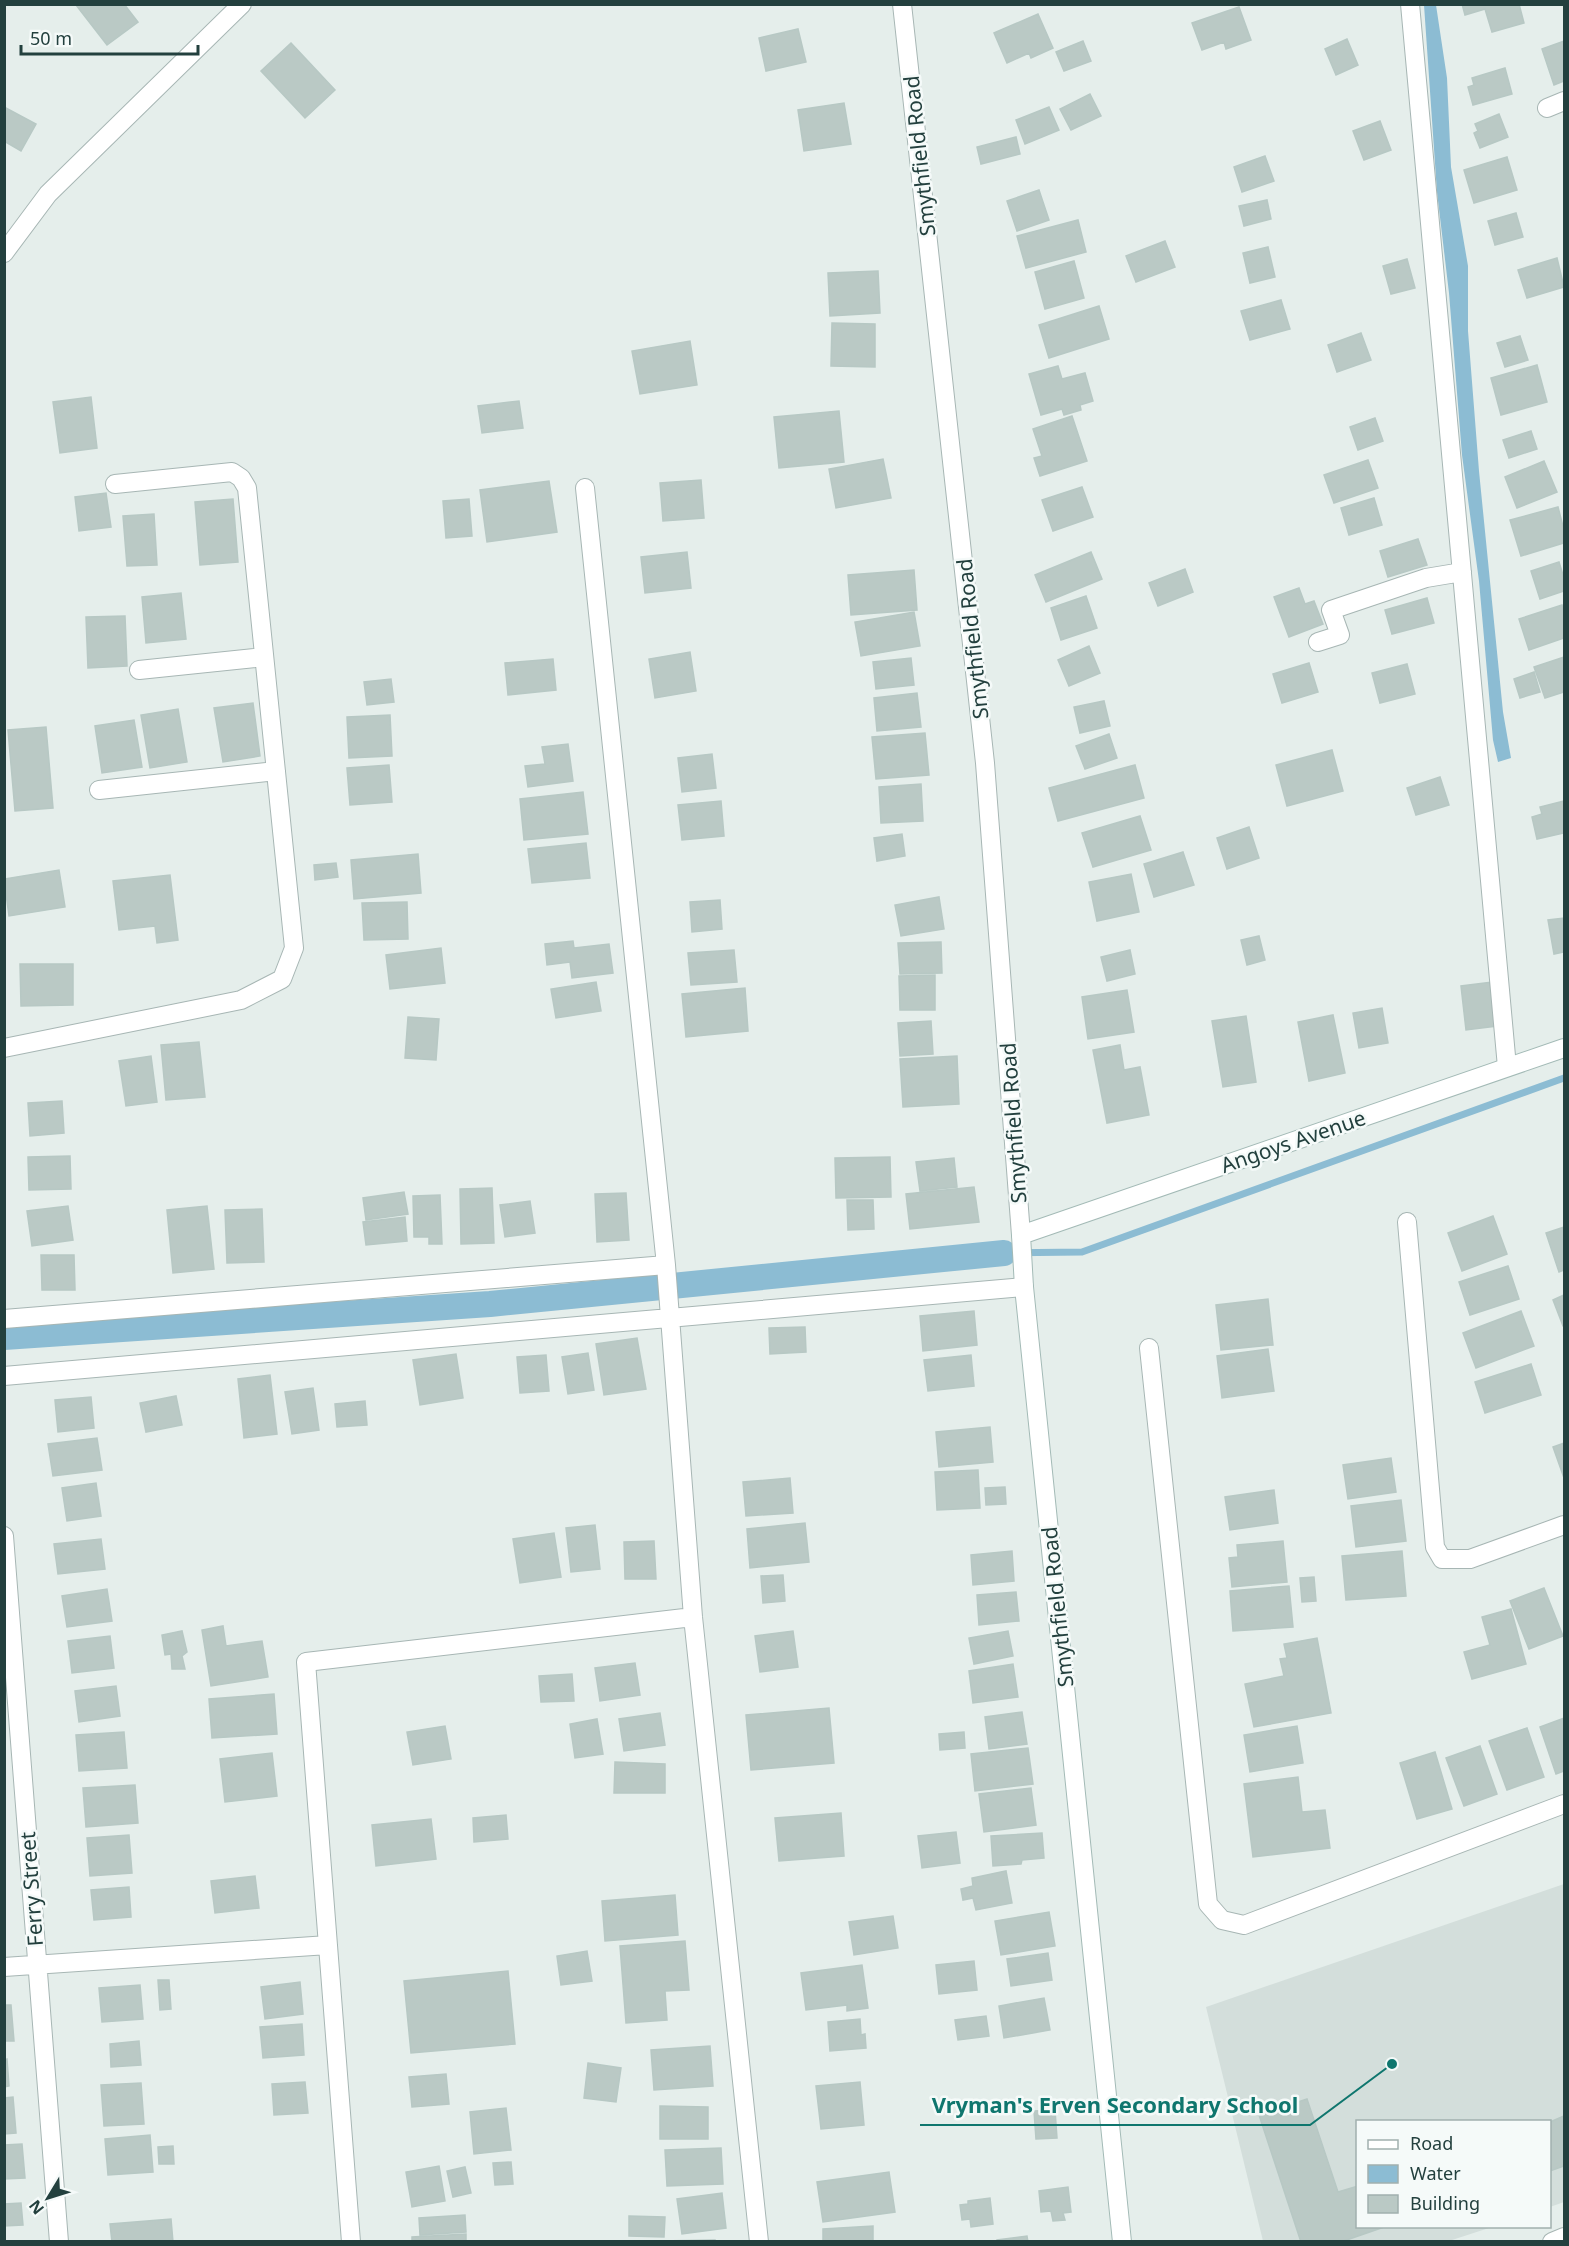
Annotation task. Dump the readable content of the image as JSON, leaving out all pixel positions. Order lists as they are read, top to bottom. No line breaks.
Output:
{"streets":{"street":["Smythfield Road","Angoys Avenue","Ferry Street"]},"crossings":[["Smythfield Road","Angoys Avenue"]],"places":["Vryman's Erven Secondary School"],"legend":["Road","Water","Building"],"scale_bar":"50 m","north":"bottom left"}
